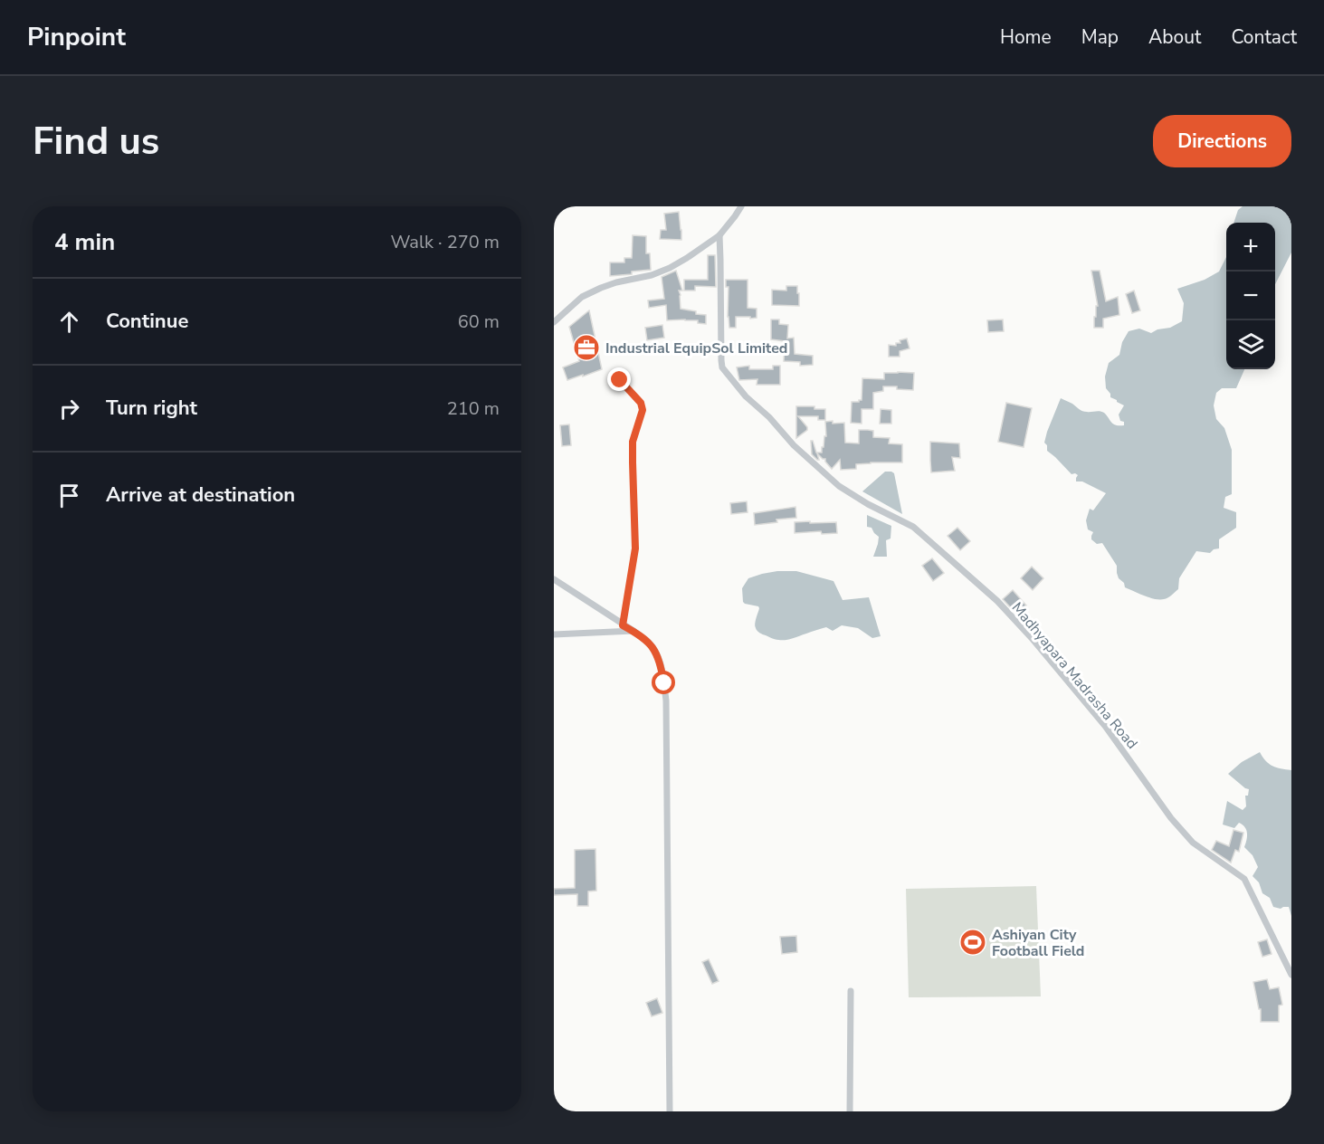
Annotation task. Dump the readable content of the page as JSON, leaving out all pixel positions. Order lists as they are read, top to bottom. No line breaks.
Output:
{"streets":{"street":["Madhyapara Madrasha Road"]},"places":{"office":["Industrial EquipSol Limited"],"sports":["Ashiyan City Football Field"]},"page":{"header":"Pinpoint","nav":["Home","Map","About","Contact"],"buttons":"Directions","title":"Find us","heading":["4 min","Walk · 270 m"],"map_buttons":["+","−"],"list":[["Continue","60 m"],["Turn right","210 m"],"Arrive at destination"]}}
